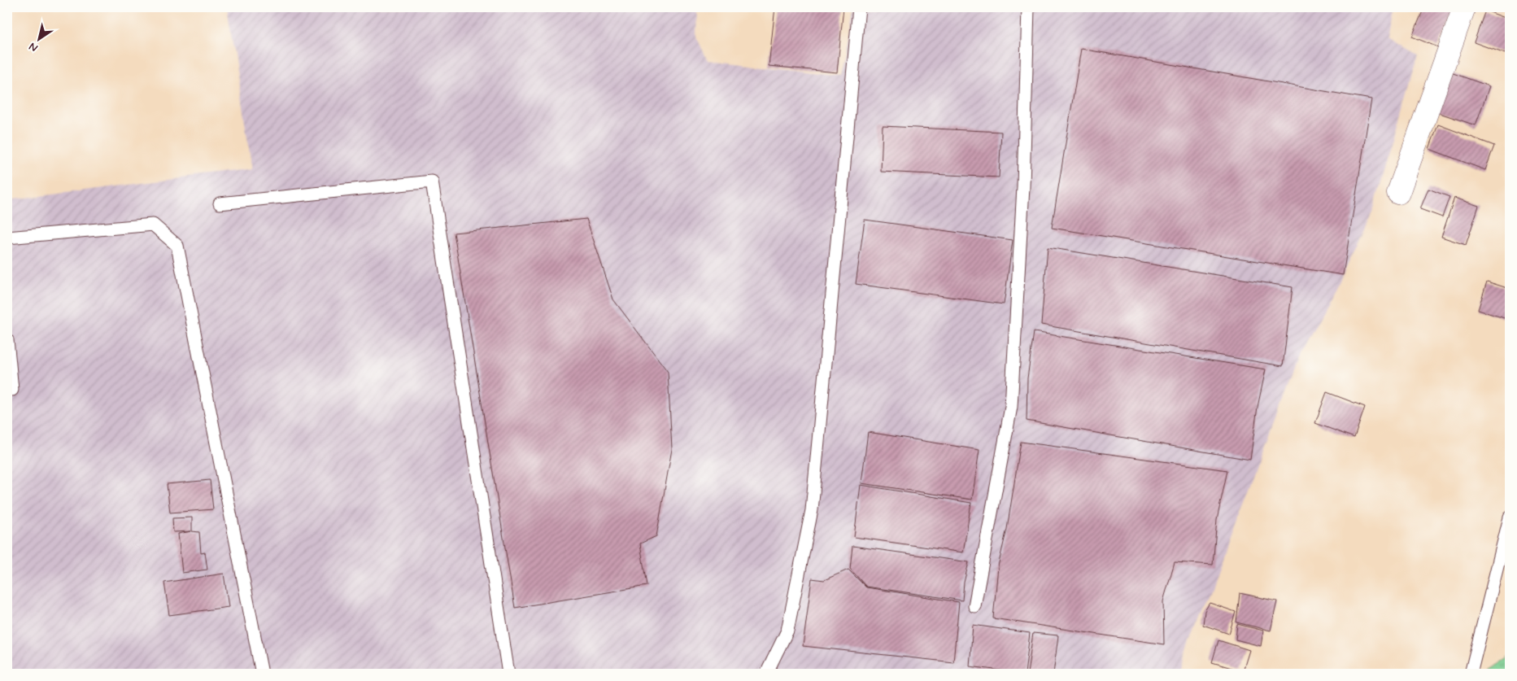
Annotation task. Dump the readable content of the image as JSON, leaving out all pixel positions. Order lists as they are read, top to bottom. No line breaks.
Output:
{"north":"bottom left"}
